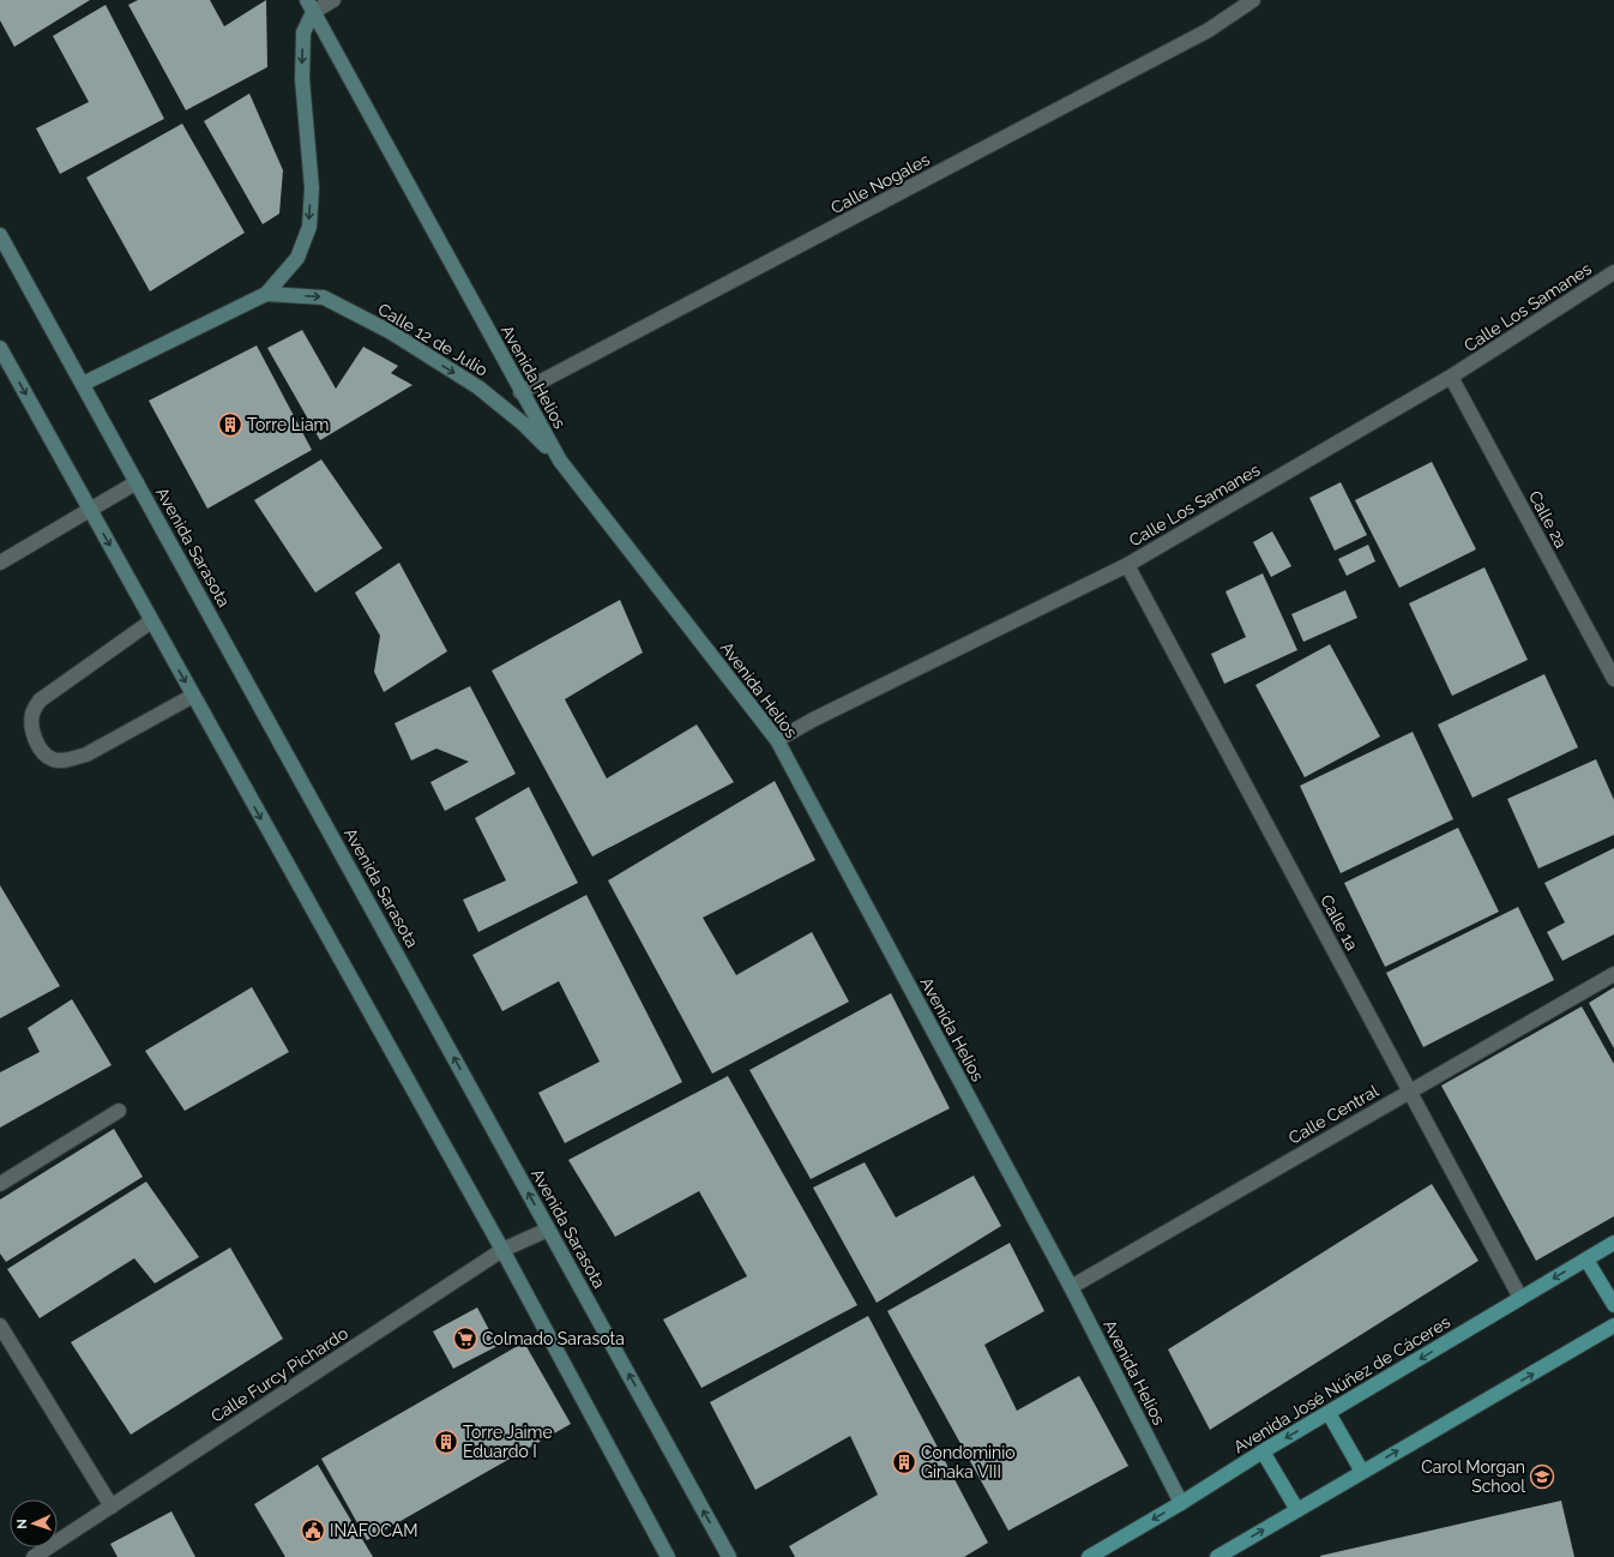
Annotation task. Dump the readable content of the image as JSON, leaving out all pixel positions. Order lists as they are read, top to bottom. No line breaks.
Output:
{"streets":{"main road":["Calle 12 de Julio","Avenida Helios","Avenida Sarasota","Avenida José Núñez de Cáceres"],"street":["Calle Nogales","Calle Los Samanes","Calle 2a","Calle 1a","Calle Central","Calle Furcy Pichardo"]},"crossings":[["Calle Nogales","Avenida Helios"],["Calle Los Samanes","Avenida Helios"],["Calle Los Samanes","Calle 2a"],["Calle Los Samanes","Calle 1a"],["Calle 12 de Julio","Avenida Helios"],["Calle 12 de Julio","Avenida Sarasota"],["Avenida Helios","Calle Central"],["Avenida Helios","Avenida José Núñez de Cáceres"],["Avenida Sarasota","Calle Furcy Pichardo"],["Calle 1a","Calle Central"],["Calle 1a","Avenida José Núñez de Cáceres"]],"places":{"building":["Torre Liam","Torre Jaime Eduardo I","Condominio Ginaka VIII"],"supermarket":["Colmado Sarasota"],"school or university":["Carol Morgan School"],"public building":["INAFOCAM"]},"north":"left"}
